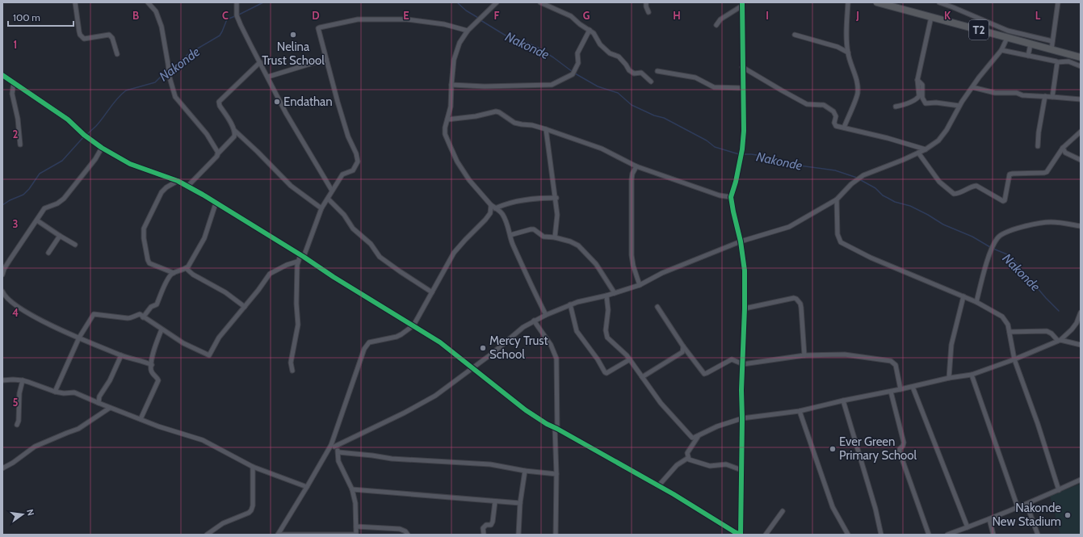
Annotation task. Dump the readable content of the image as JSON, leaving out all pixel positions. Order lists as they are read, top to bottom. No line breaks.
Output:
{"streets":{"highway":["T2"]},"water":["Nakonde"],"places":["Nelina Trust School","Endathan","Mercy Trust School","Ever Green Primary School","Nakonde New Stadium"],"scale_bar":"100 m","north":"right","grid":{"columns":["B","C","D","E","F","G","H","I","J","K","L"],"rows":["1","2","3","4","5"]}}
